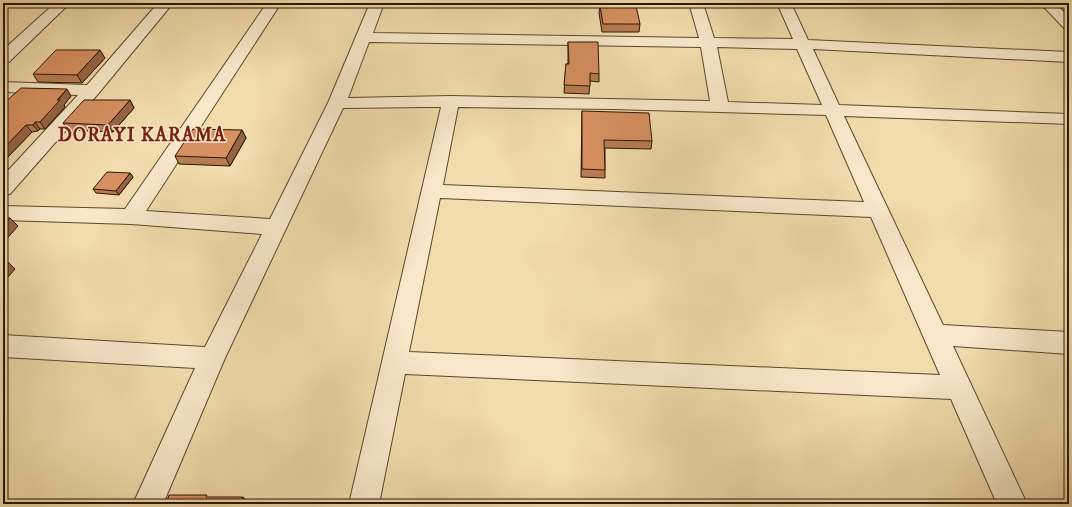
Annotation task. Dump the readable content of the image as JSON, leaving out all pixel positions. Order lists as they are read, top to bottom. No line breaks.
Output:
{"districts":["DORAYI KARAMA"]}
